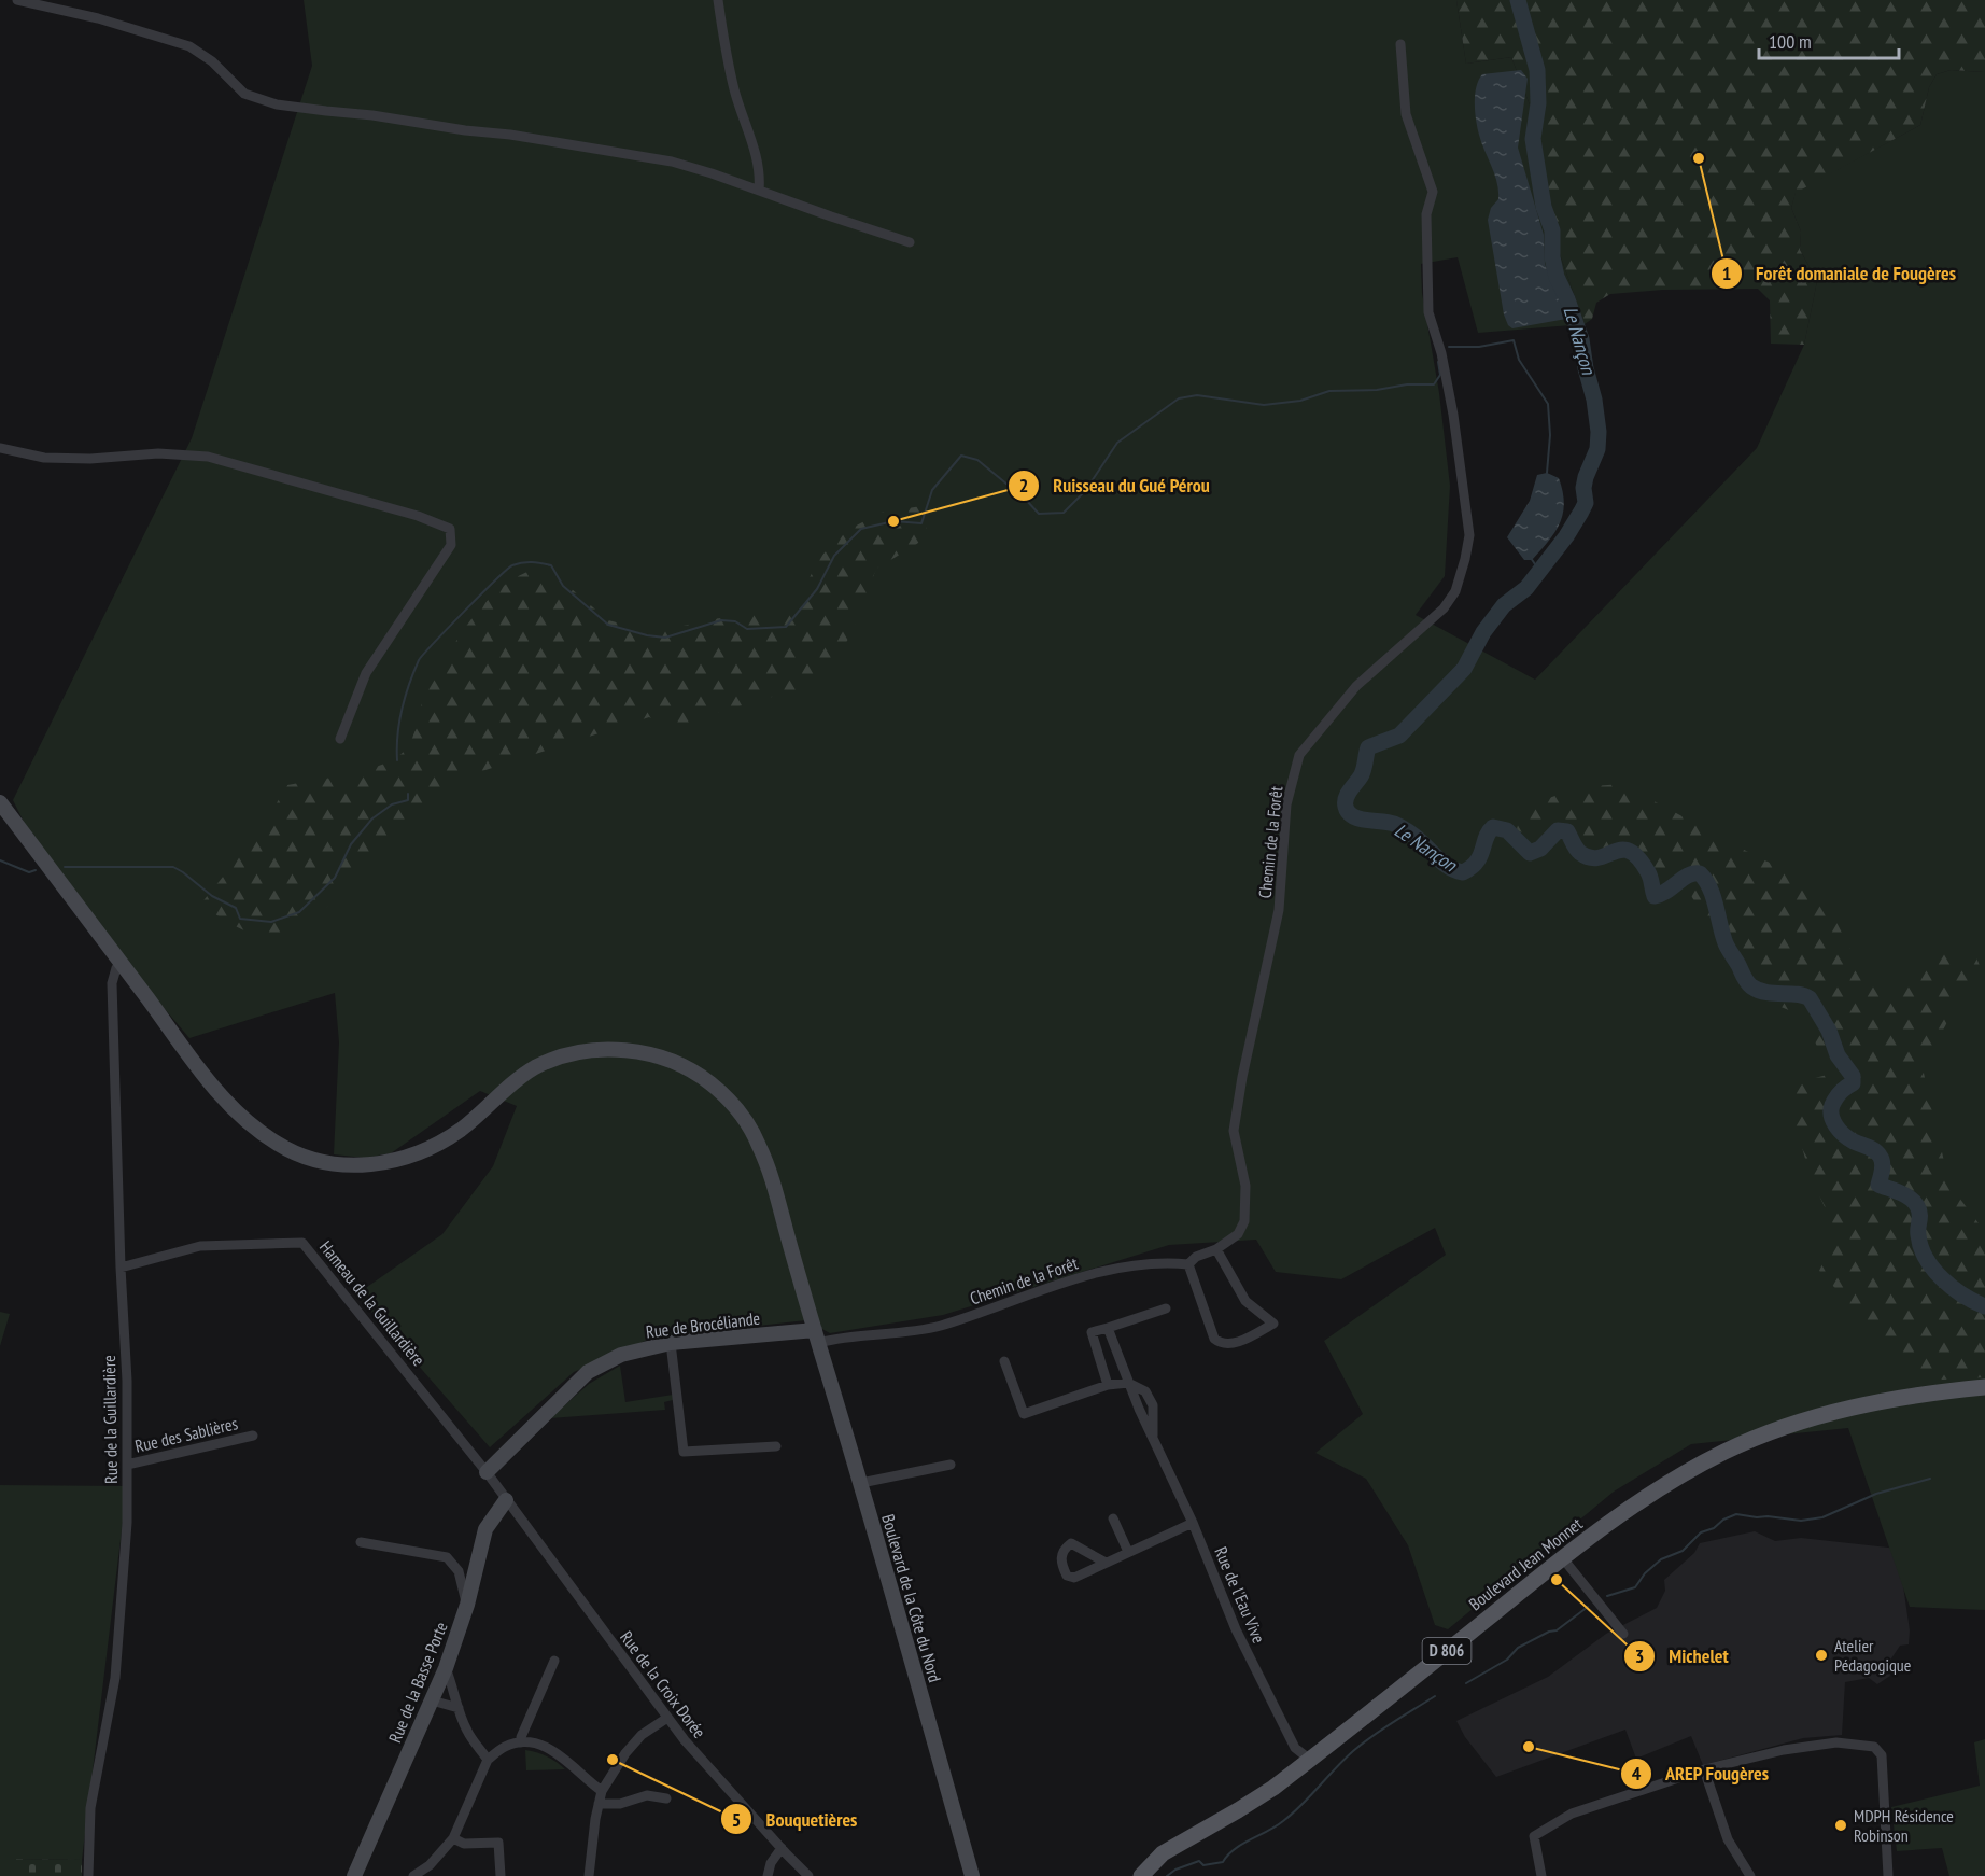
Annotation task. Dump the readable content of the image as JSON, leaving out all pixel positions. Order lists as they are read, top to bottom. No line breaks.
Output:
{"streets":{"main road":["Rue de Brocéliande","Boulevard Jean Monnet","Boulevard de la Côte du Nord","D 806","Rue de la Basse Porte"],"street":["Chemin de la Forêt","Hameau de la Guillardière","Rue de la Guillardière","Rue des Sablières","Rue de l'Eau Vive","Rue de la Croix Dorée"]},"crossings":[["Chemin de la Forêt","Rue de Brocéliande"],["Chemin de la Forêt","Boulevard de la Côte du Nord"],["Hameau de la Guillardière","Rue de Brocéliande"],["Hameau de la Guillardière","Rue de la Guillardière"],["Hameau de la Guillardière","Rue de la Basse Porte"],["Hameau de la Guillardière","Rue de la Croix Dorée"],["Rue de Brocéliande","Boulevard de la Côte du Nord"],["Rue de la Guillardière","Rue des Sablières"],["Rue de la Guillardière","Boulevard de la Côte du Nord"],["Boulevard Jean Monnet","Rue de l'Eau Vive"],["Rue de la Basse Porte","Rue de la Croix Dorée"]],"water":["Le Nançon"],"places":["Forêt domaniale de Fougères","Ruisseau du Gué Pérou","Michelet","Atelier Pédagogique","AREP Fougères","Bouquetières","MDPH Résidence Robinson"],"scale_bar":"100 m"}
